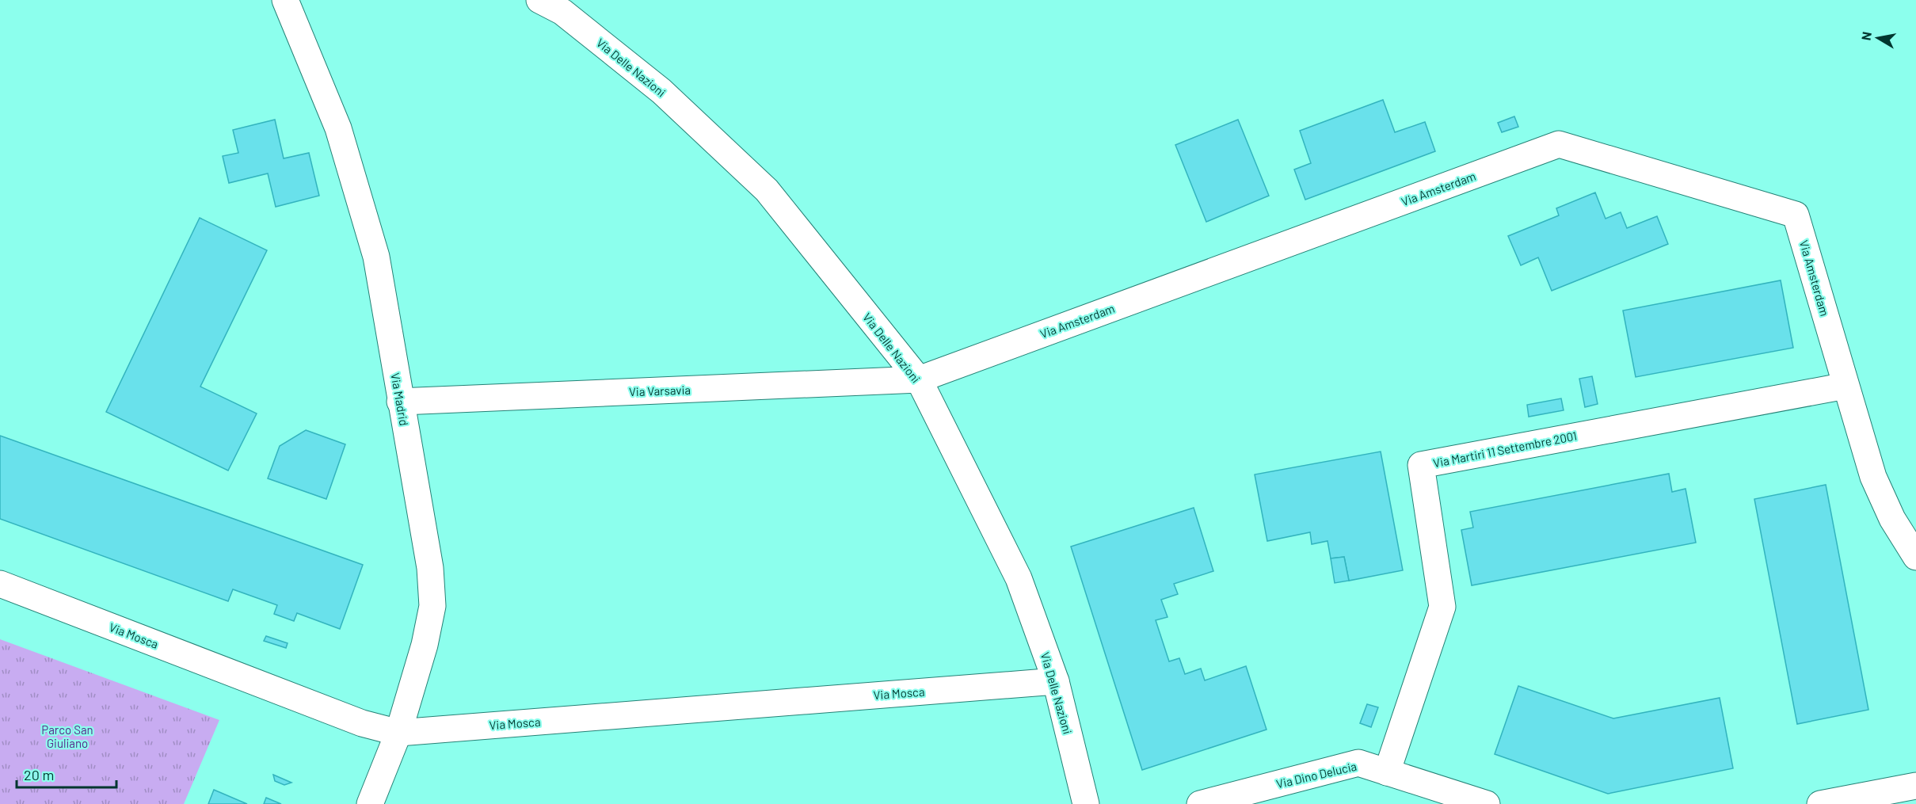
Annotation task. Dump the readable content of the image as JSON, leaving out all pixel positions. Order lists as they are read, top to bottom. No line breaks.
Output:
{"streets":{"street":["Via Delle Nazioni","Via Amsterdam","Via Varsavia","Via Madrid","Via Martiri 11 Settembre 2001","Via Mosca","Via Dino Delucia"]},"crossings":[["Via Delle Nazioni","Via Amsterdam"],["Via Delle Nazioni","Via Varsavia"],["Via Delle Nazioni","Via Mosca"],["Via Amsterdam","Via Varsavia"],["Via Amsterdam","Via Martiri 11 Settembre 2001"],["Via Varsavia","Via Madrid"],["Via Madrid","Via Mosca"],["Via Martiri 11 Settembre 2001","Via Dino Delucia"]],"parks":["Parco San Giuliano"],"scale_bar":"20 m","north":"left"}
